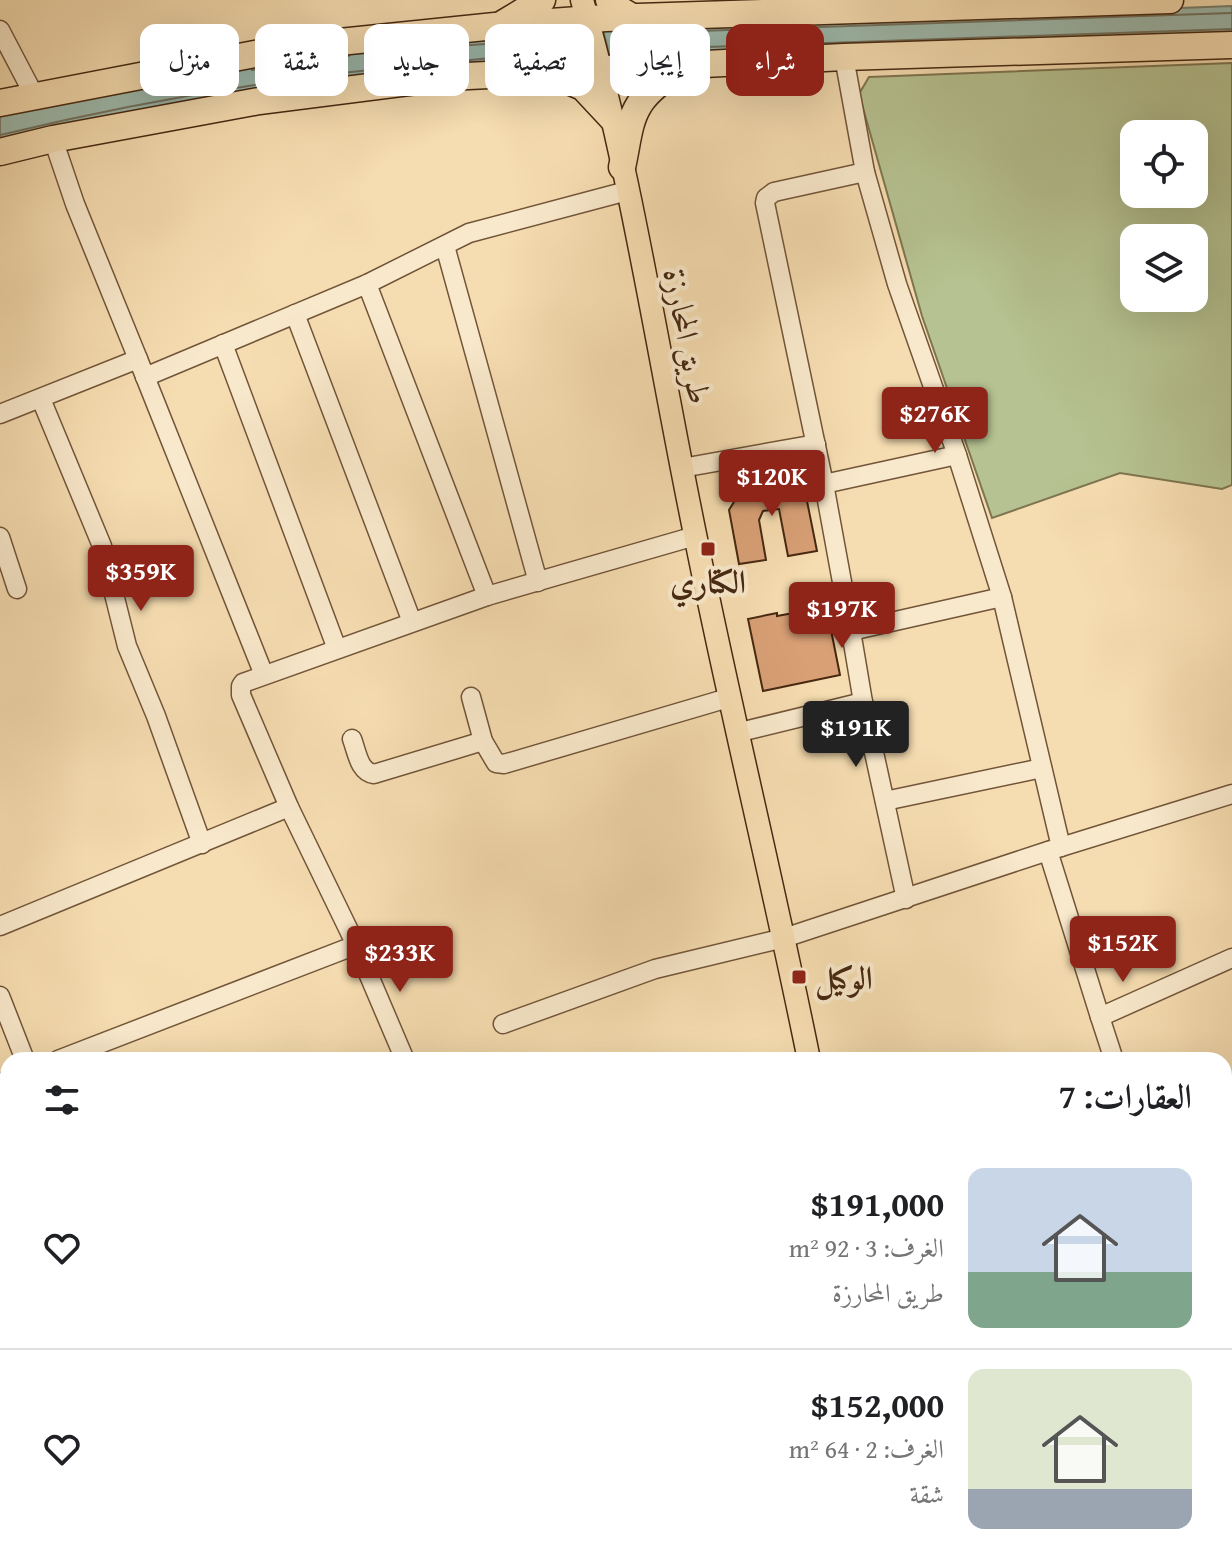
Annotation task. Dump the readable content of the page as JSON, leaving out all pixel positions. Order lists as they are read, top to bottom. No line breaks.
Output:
{"streets":{"main road":["طريق المحارزة"]},"places":{"transit":["الكتاري","الوكيل"]},"page":{"chip":["شراء","إيجار","تصفية","جديد","شقة","منزل"],"price":["$276K","$120K","$359K","$197K","$191K","$152K","$233K"],"heading":"العقارات: 7","list":[{"name":"$191,000","note":"الغرف: 3 · 92 m² · طريق المحارزة"},{"name":"$152,000","note":"الغرف: 2 · 64 m² · شقة"}]}}
